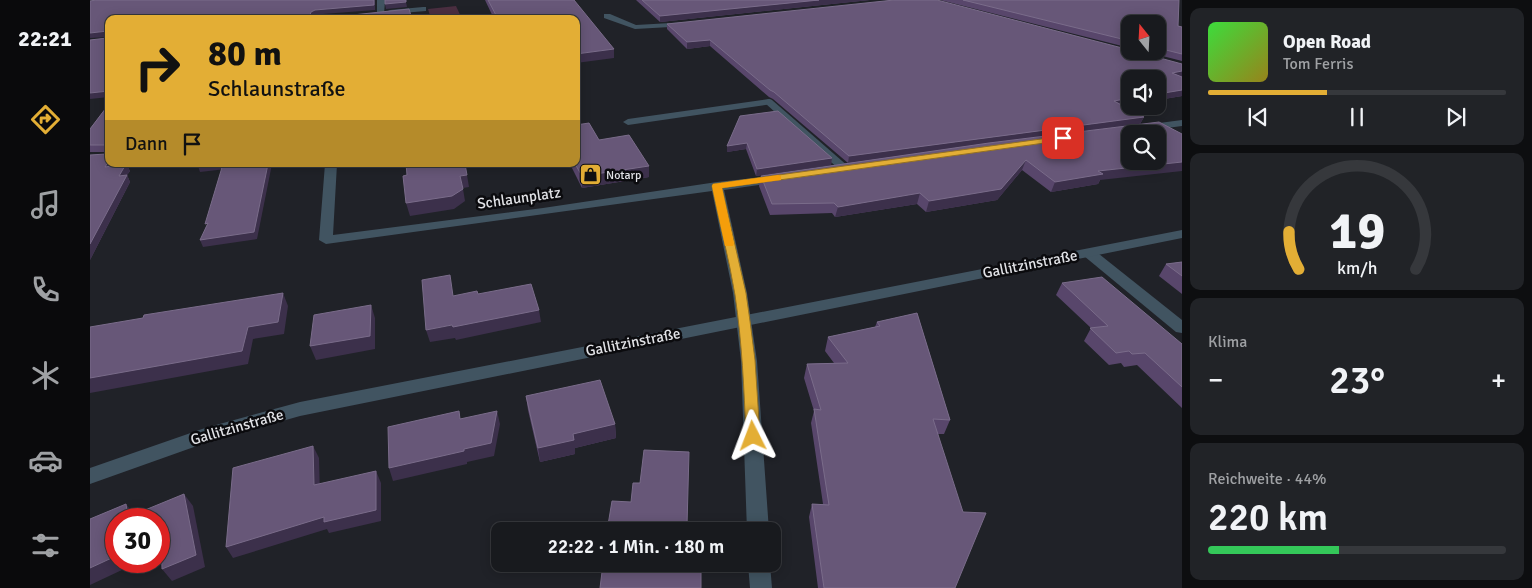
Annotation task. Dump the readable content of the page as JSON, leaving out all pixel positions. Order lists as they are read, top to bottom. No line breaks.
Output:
{"streets":{"street":["Schlaunplatz","Gallitzinstraße"]},"places":{"shop":["Notarp"]},"north":"top","page":{"tabs":"22:21","turn":["80 m","Schlaunstraße"],"song":["Open Road","Tom Ferris"],"then":"Dann","tile":["Klima",["Reichweite · 44%","220 km"]],"heat":["−","23°","+"],"limit":"30","trip":"22:22 · 1 Min. · 180 m","gauge":["19","km/h"]}}
